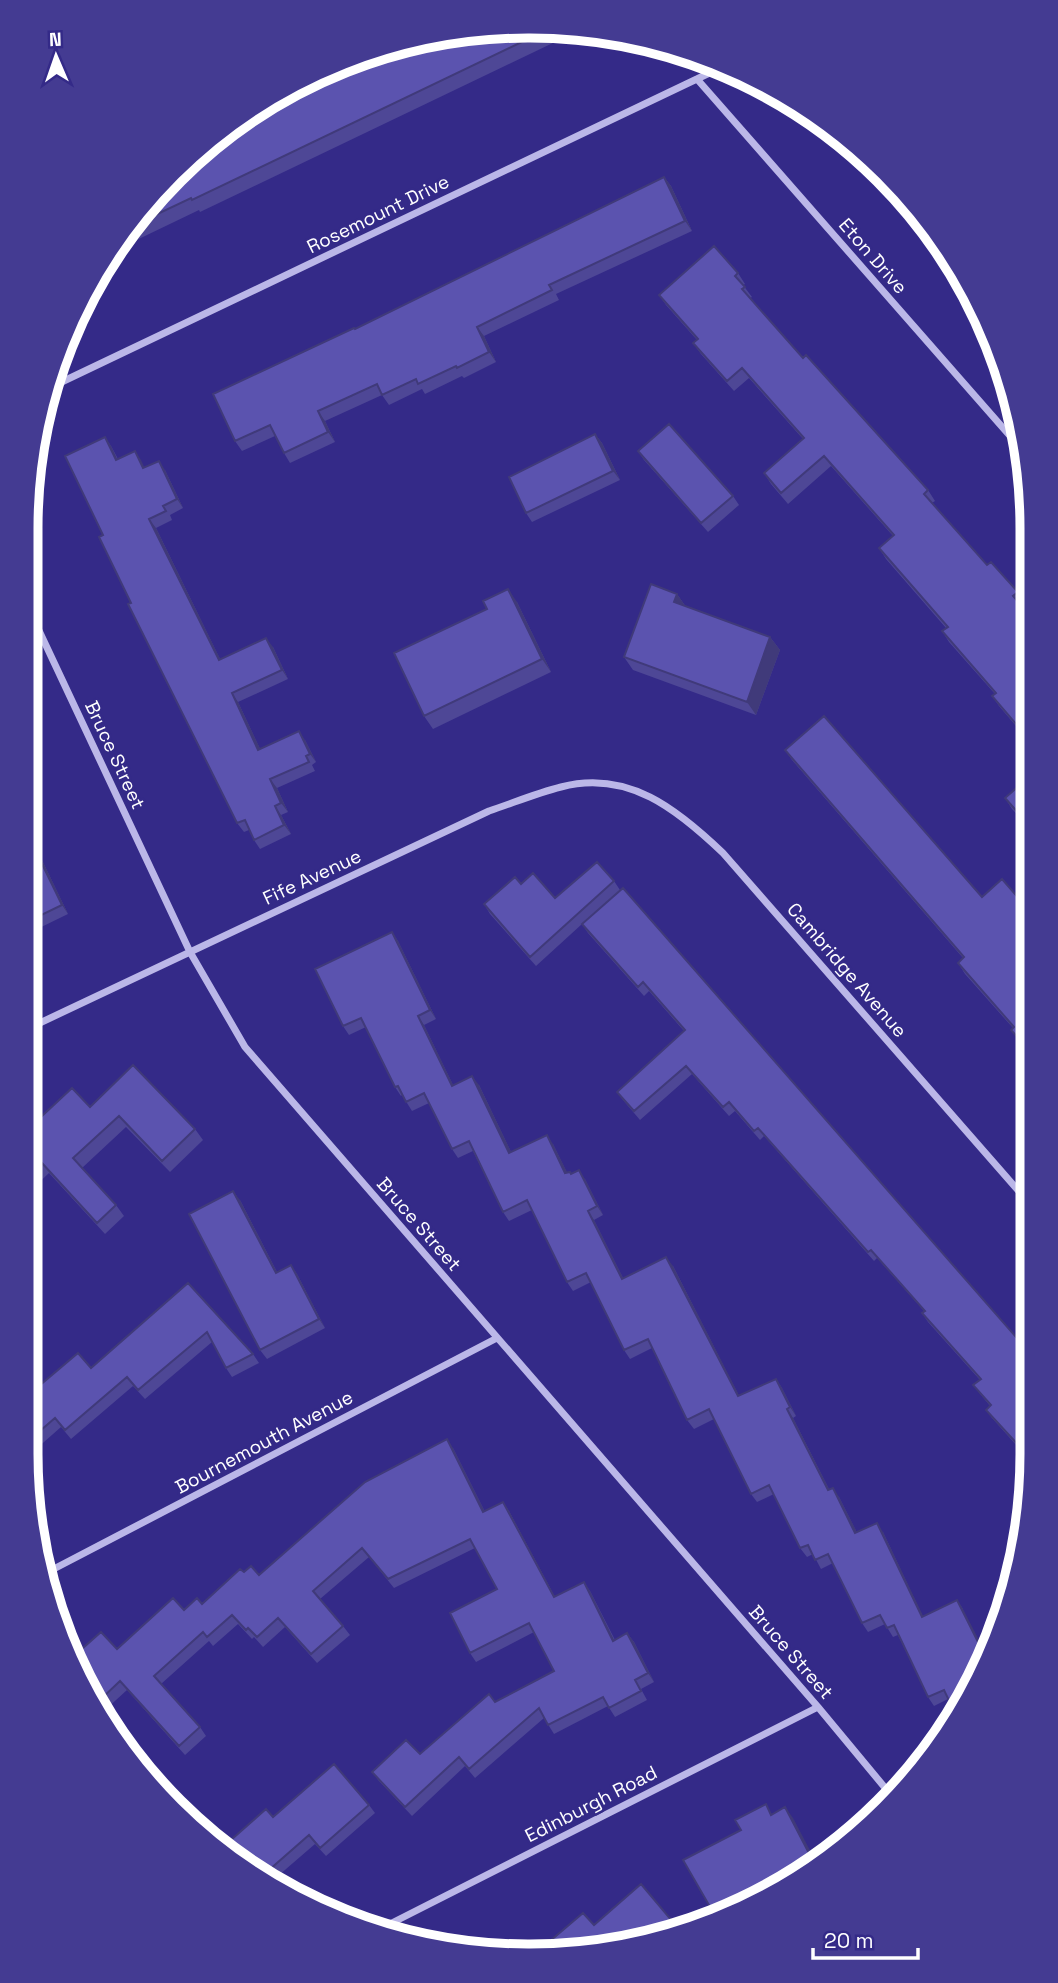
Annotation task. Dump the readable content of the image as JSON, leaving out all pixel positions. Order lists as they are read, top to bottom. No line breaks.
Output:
{"streets":{"street":["Rosemount Drive","Eton Drive","Bruce Street","Fife Avenue","Cambridge Avenue","Bournemouth Avenue","Edinburgh Road"]},"crossings":[["Rosemount Drive","Eton Drive"],["Bruce Street","Fife Avenue"],["Bruce Street","Bournemouth Avenue"],["Bruce Street","Edinburgh Road"],["Fife Avenue","Cambridge Avenue"]],"scale_bar":"20 m","north":"top"}
